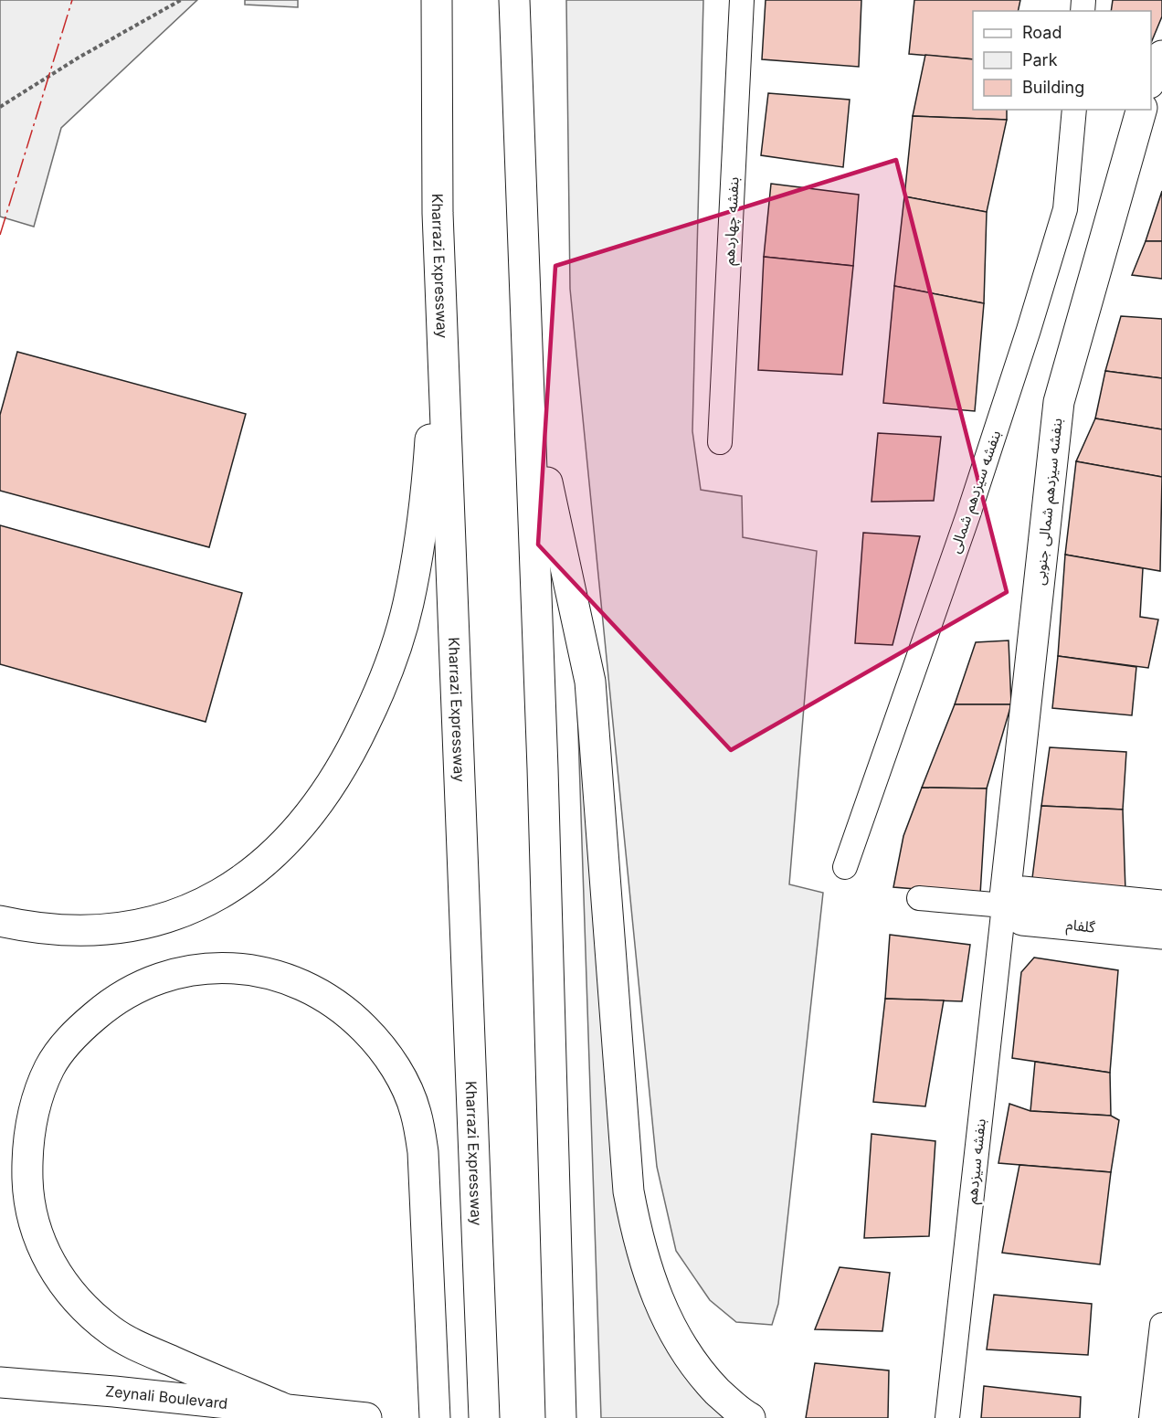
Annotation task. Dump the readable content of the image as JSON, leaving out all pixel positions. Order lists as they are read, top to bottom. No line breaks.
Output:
{"streets":{"main road":["Kharrazi Expressway","بنفشه سیزدهم شمالی جنوبی","گلفام","Zeynali Boulevard"],"street":["بنفشه چهاردهم","بنفشه سیزدهم شمالی","بنفشه سیزدهم"]},"crossings":[["بنفشه سیزدهم شمالی جنوبی","گلفام"],["بنفشه سیزدهم شمالی جنوبی","بنفشه سیزدهم"],["گلفام","بنفشه سیزدهم"]],"legend":["Road","Park","Building"]}
